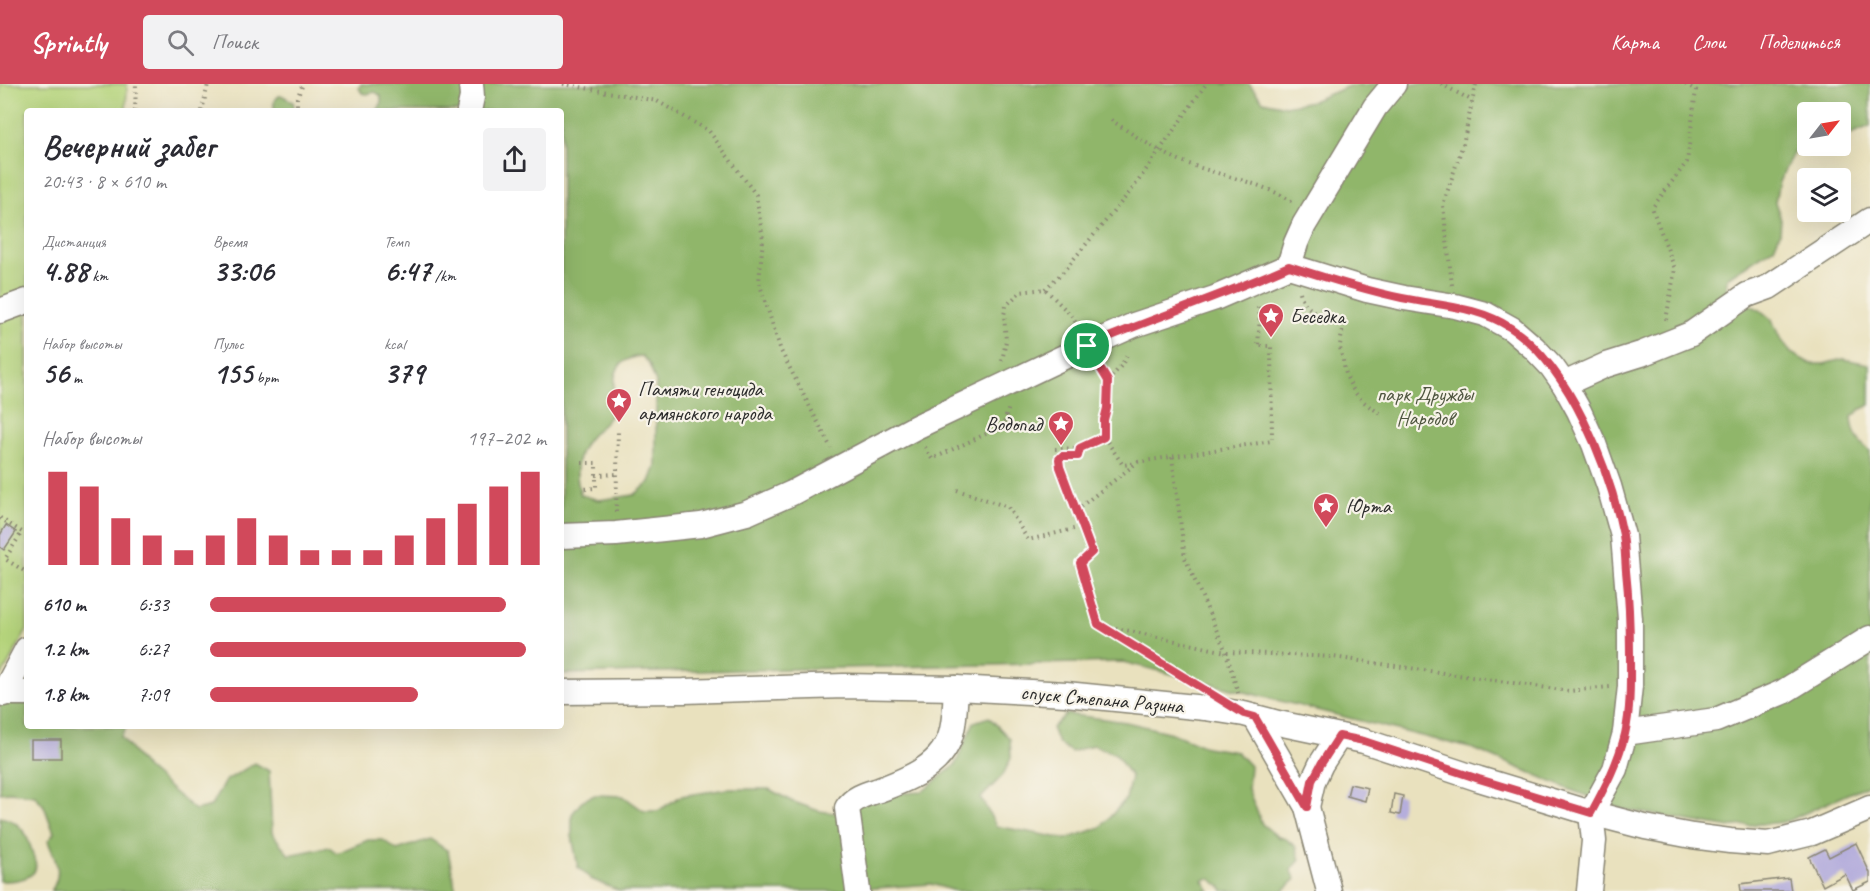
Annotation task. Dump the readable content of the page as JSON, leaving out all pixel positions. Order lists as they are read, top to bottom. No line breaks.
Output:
{"streets":{"street":["спуск Степана Разина"]},"parks":["парк Дружбы Народов"],"places":{"place":["Беседка","Памяти геноцида армянского народа","Водопад","Юрта"]},"north":"top right","page":{"header":"Sprintly","search":"Поиск","nav":["Карта","Слои","Поделиться"],"heading":["Вечерний забег","20:43 · 8 × 610 m"],"stats":[["Дистанция","4.88 km"],["Время","33:06"],["Темп","6:47 /km"],["Набор высоты","56 m"],["Пульс","155 bpm"],["kcal","379"]],"chart":["Набор высоты","197–202 m"],"list":[{"name":"610 m","note":"6:33"},{"name":"1.2 km","note":"6:27"},{"name":"1.8 km","note":"7:09"}]}}
